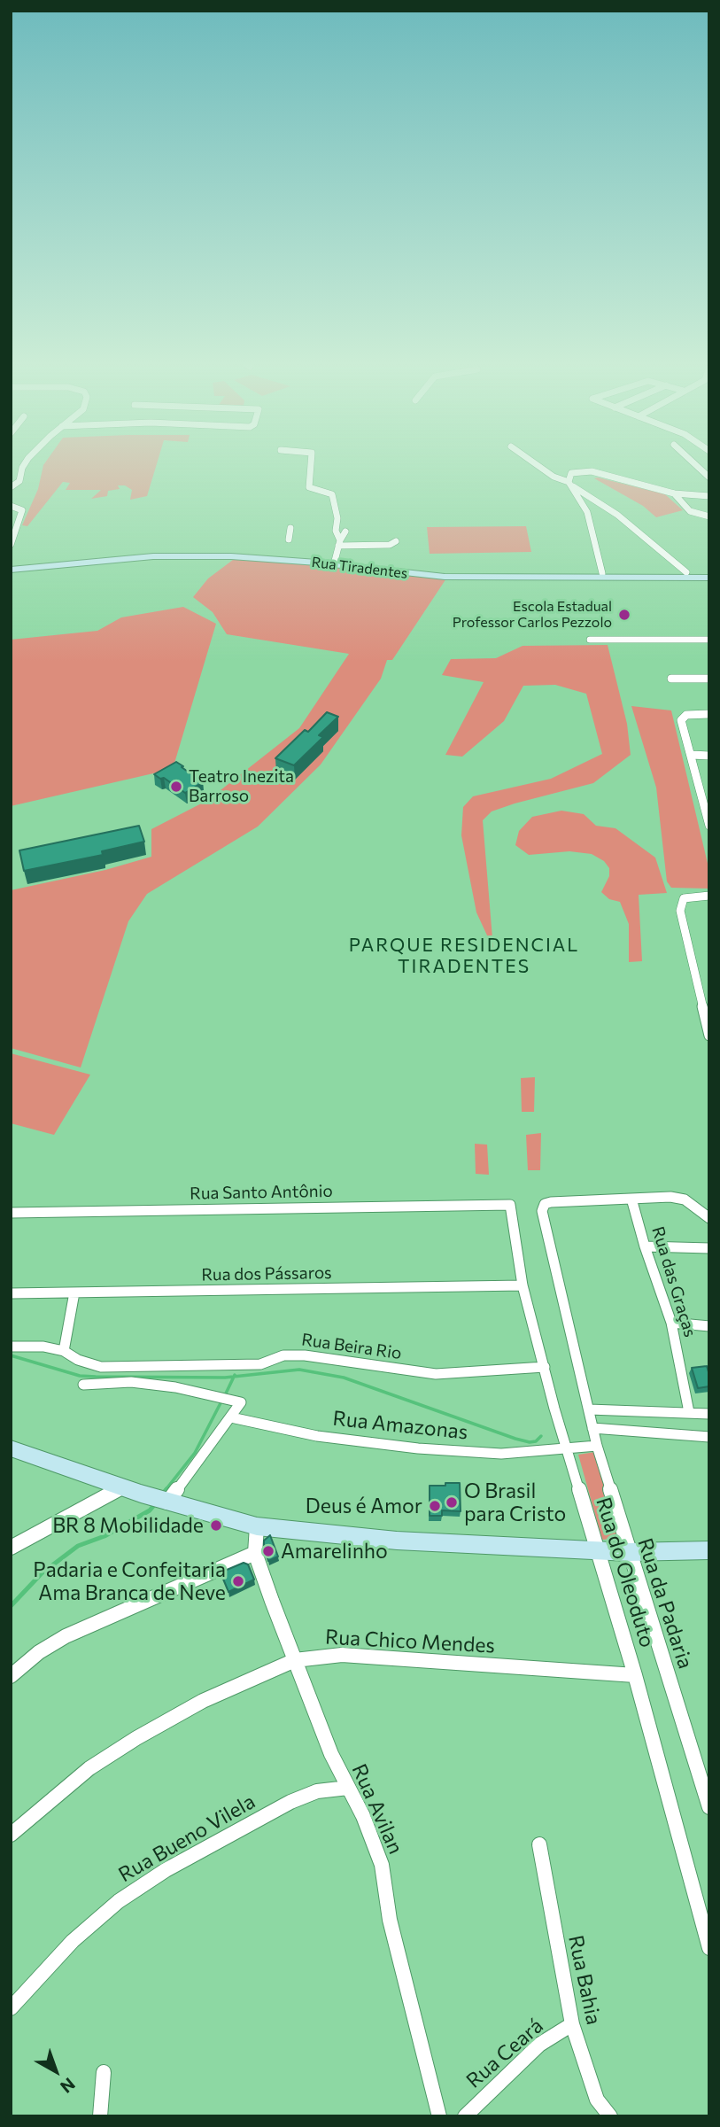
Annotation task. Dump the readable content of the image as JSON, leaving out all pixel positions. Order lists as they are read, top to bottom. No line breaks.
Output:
{"streets":{"street":["Rua Tiradentes","Rua Santo Antônio","Rua dos Pássaros","Rua das Graças","Rua Beira Rio","Rua Amazonas","Rua do Oleoduto","Rua da Padaria","Rua Chico Mendes","Rua Avilan","Rua Bueno Vilela","Rua Bahia","Rua Ceará"]},"crossings":[["Rua Santo Antônio","Rua do Oleoduto"],["Rua dos Pássaros","Rua do Oleoduto"],["Rua Beira Rio","Rua do Oleoduto"],["Rua Amazonas","Rua do Oleoduto"],["Rua Amazonas","Rua da Padaria"],["Rua do Oleoduto","Rua Chico Mendes"],["Rua Chico Mendes","Rua Avilan"],["Rua Avilan","Rua Bueno Vilela"],["Rua Bahia","Rua Ceará"]],"districts":["PARQUE RESIDENCIAL TIRADENTES"],"places":["Escola Estadual Professor Carlos Pezzolo","Teatro Inezita Barroso","O Brasil para Cristo","Deus é Amor","BR 8 Mobilidade","Amarelinho","Padaria e Confeitaria Ama Branca de Neve"],"north":"bottom right"}
